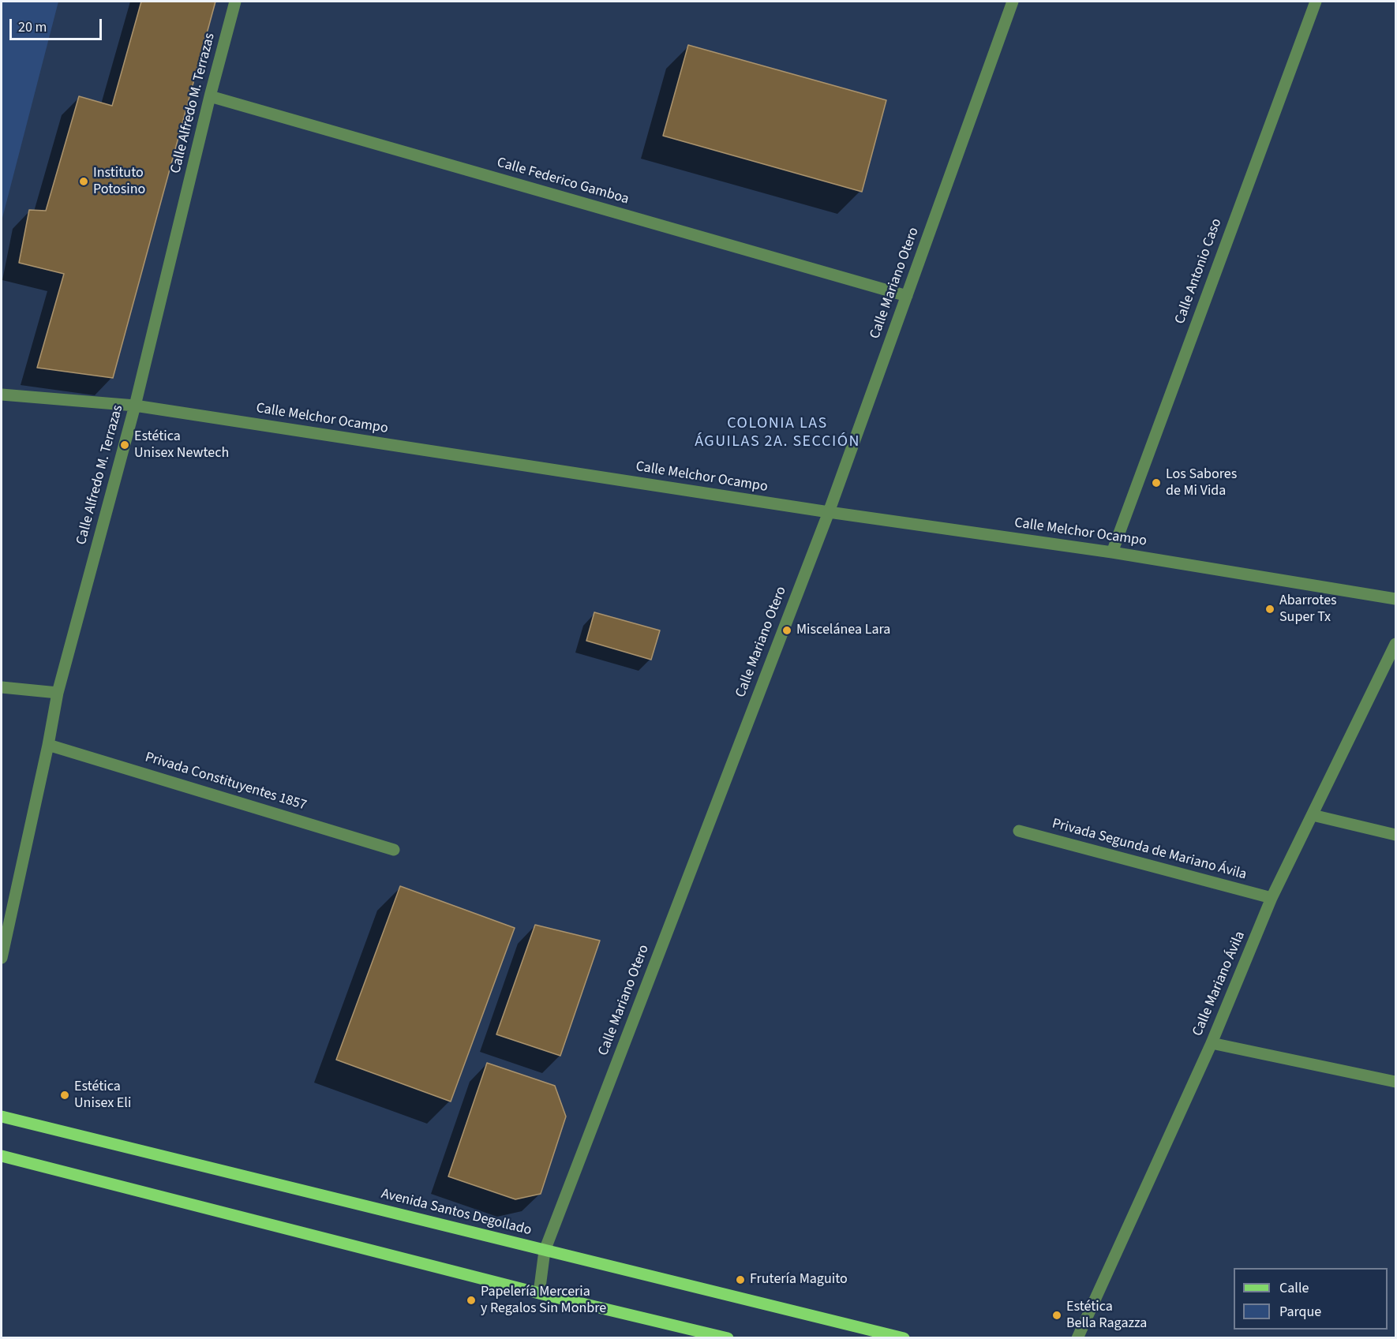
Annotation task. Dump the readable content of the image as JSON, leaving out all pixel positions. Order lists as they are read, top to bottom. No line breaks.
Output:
{"streets":{"main road":["Avenida Santos Degollado"],"street":["Calle Alfredo M. Terrazas","Calle Federico Gamboa","Calle Antonio Caso","Calle Mariano Otero","Calle Melchor Ocampo","Privada Constituyentes 1857","Privada Segunda de Mariano Ávila","Calle Mariano Ávila"]},"crossings":[["Calle Alfredo M. Terrazas","Calle Federico Gamboa"],["Calle Alfredo M. Terrazas","Calle Melchor Ocampo"],["Calle Alfredo M. Terrazas","Privada Constituyentes 1857"],["Calle Federico Gamboa","Calle Mariano Otero"],["Calle Antonio Caso","Calle Melchor Ocampo"],["Calle Mariano Otero","Calle Melchor Ocampo"],["Calle Mariano Otero","Avenida Santos Degollado"],["Privada Segunda de Mariano Ávila","Calle Mariano Ávila"]],"districts":["COLONIA LAS ÁGUILAS 2A. SECCIÓN"],"places":["Instituto Potosino","Estética Unisex Newtech","Los Sabores de Mi Vida","Abarrotes Super Tx","Miscelánea Lara","Estética Unisex Eli","Frutería Maguito","Papelería Merceria y Regalos Sin Monbre","Estética Bella Ragazza"],"legend":["Calle","Parque"],"scale_bar":"20 m"}
